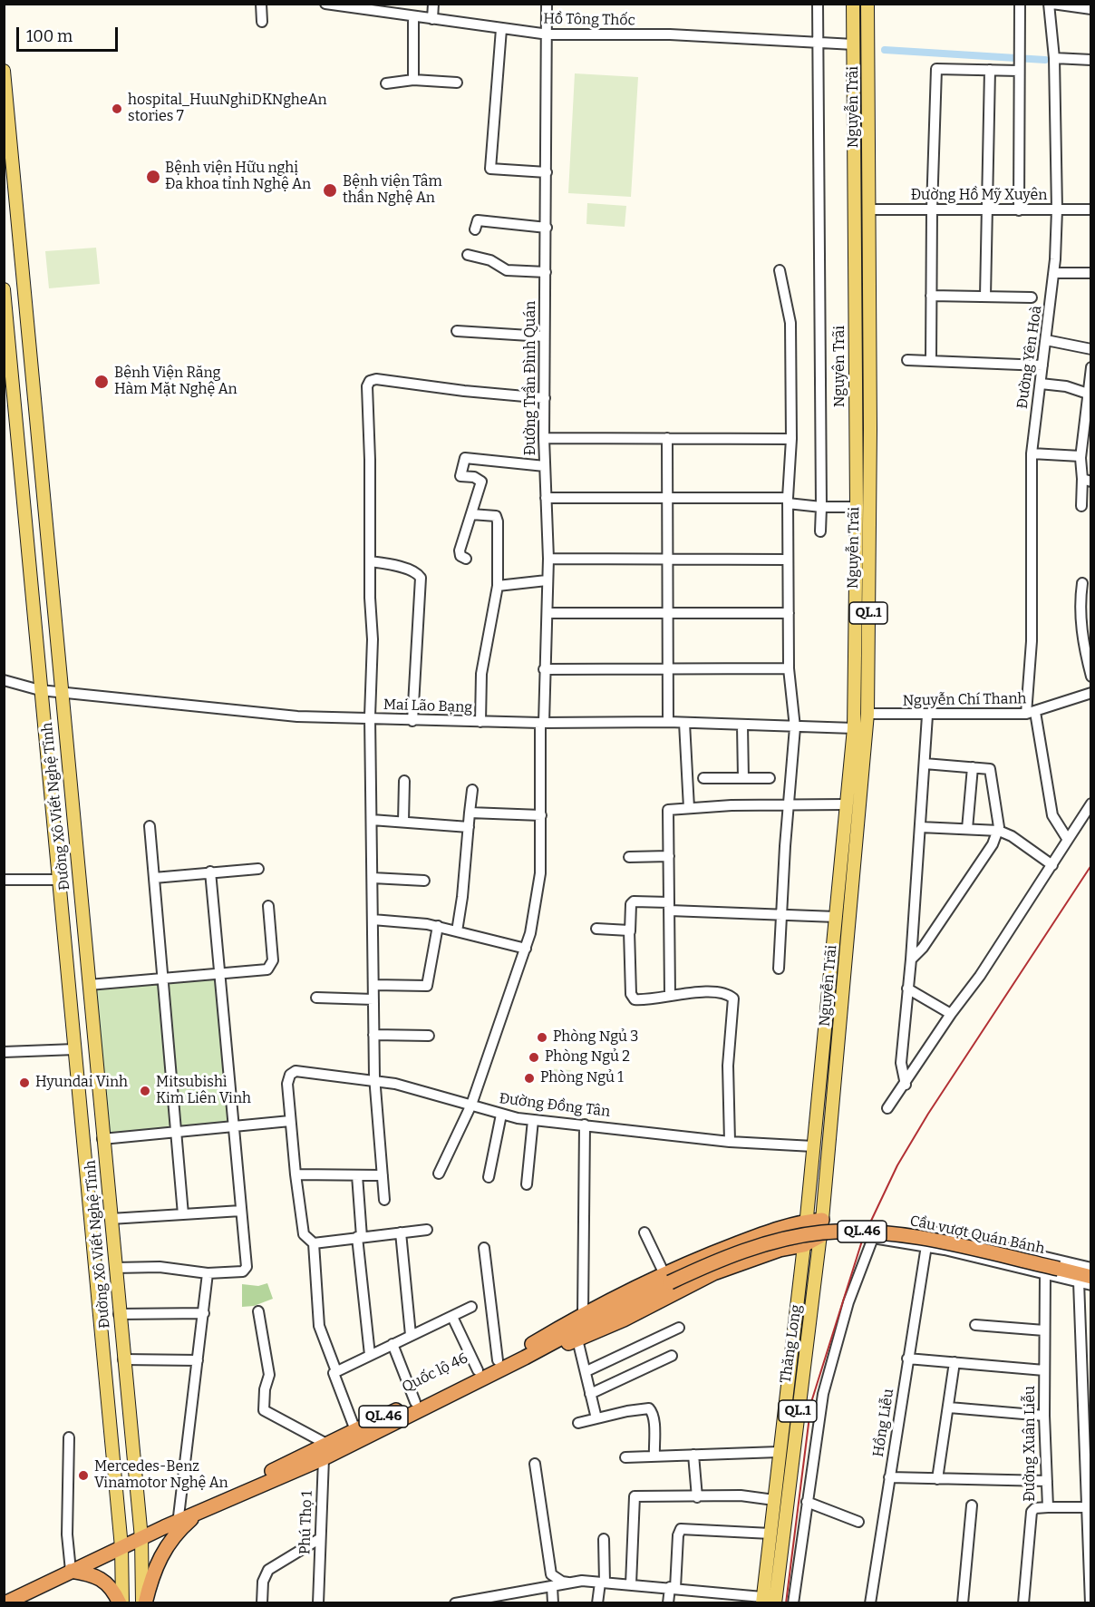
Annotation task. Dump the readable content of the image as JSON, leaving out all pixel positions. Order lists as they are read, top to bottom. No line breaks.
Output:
{"streets":{"highway":["QL.46","Cầu vượt Quán Bánh","Quốc lộ 46"],"main road":["Nguyễn Trãi","Nguyên Trãi","QL.1","Đường Xô Viết Nghệ Tĩnh","Thăng Long"],"street":["Hồ Tông Thốc","Đường Hồ Mỹ Xuyên","Đường Yên Hoà","Đường Trần Đình Quán","Nguyễn Chí Thanh","Mai Lão Bạng","Đường Đồng Tân","Hồng Liễu","Đường Xuân Liễu","Phú Thọ 1"]},"crossings":[["Hồ Tông Thốc","Nguyên Trãi"],["Hồ Tông Thốc","Đường Trần Đình Quán"],["Nguyễn Trãi","Đường Hồ Mỹ Xuyên"],["Nguyễn Trãi","Nguyên Trãi"],["Nguyễn Trãi","Nguyễn Chí Thanh"],["Nguyễn Trãi","Mai Lão Bạng"],["Nguyễn Trãi","Đường Đồng Tân"],["Nguyễn Trãi","Thăng Long"],["Đường Hồ Mỹ Xuyên","Đường Yên Hoà"],["Đường Yên Hoà","Nguyễn Chí Thanh"],["Nguyên Trãi","Mai Lão Bạng"],["Đường Trần Đình Quán","Mai Lão Bạng"],["Đường Trần Đình Quán","Đường Đồng Tân"],["Mai Lão Bạng","Đường Xô Viết Nghệ Tĩnh"],["Đường Xô Viết Nghệ Tĩnh","Quốc lộ 46"],["QL.46","Cầu vượt Quán Bánh"],["QL.46","Đường Xuân Liễu"],["Cầu vượt Quán Bánh","Quốc lộ 46"],["Cầu vượt Quán Bánh","Đường Xuân Liễu"],["Quốc lộ 46","Phú Thọ 1"]],"places":["hospital_HuuNghiDKNgheAn stories 7","Bệnh viện Hữu nghị Đa khoa tỉnh Nghệ An","Bệnh viện Tâm thần Nghệ An","Bệnh Viện Răng Hàm Mặt Nghệ An","Phòng Ngủ 3","Phòng Ngủ 2","Phòng Ngủ 1","Hyundai Vinh","Mitsubishi Kim Liên Vinh","Mercedes-Benz Vinamotor Nghệ An"],"scale_bar":"100 m"}
